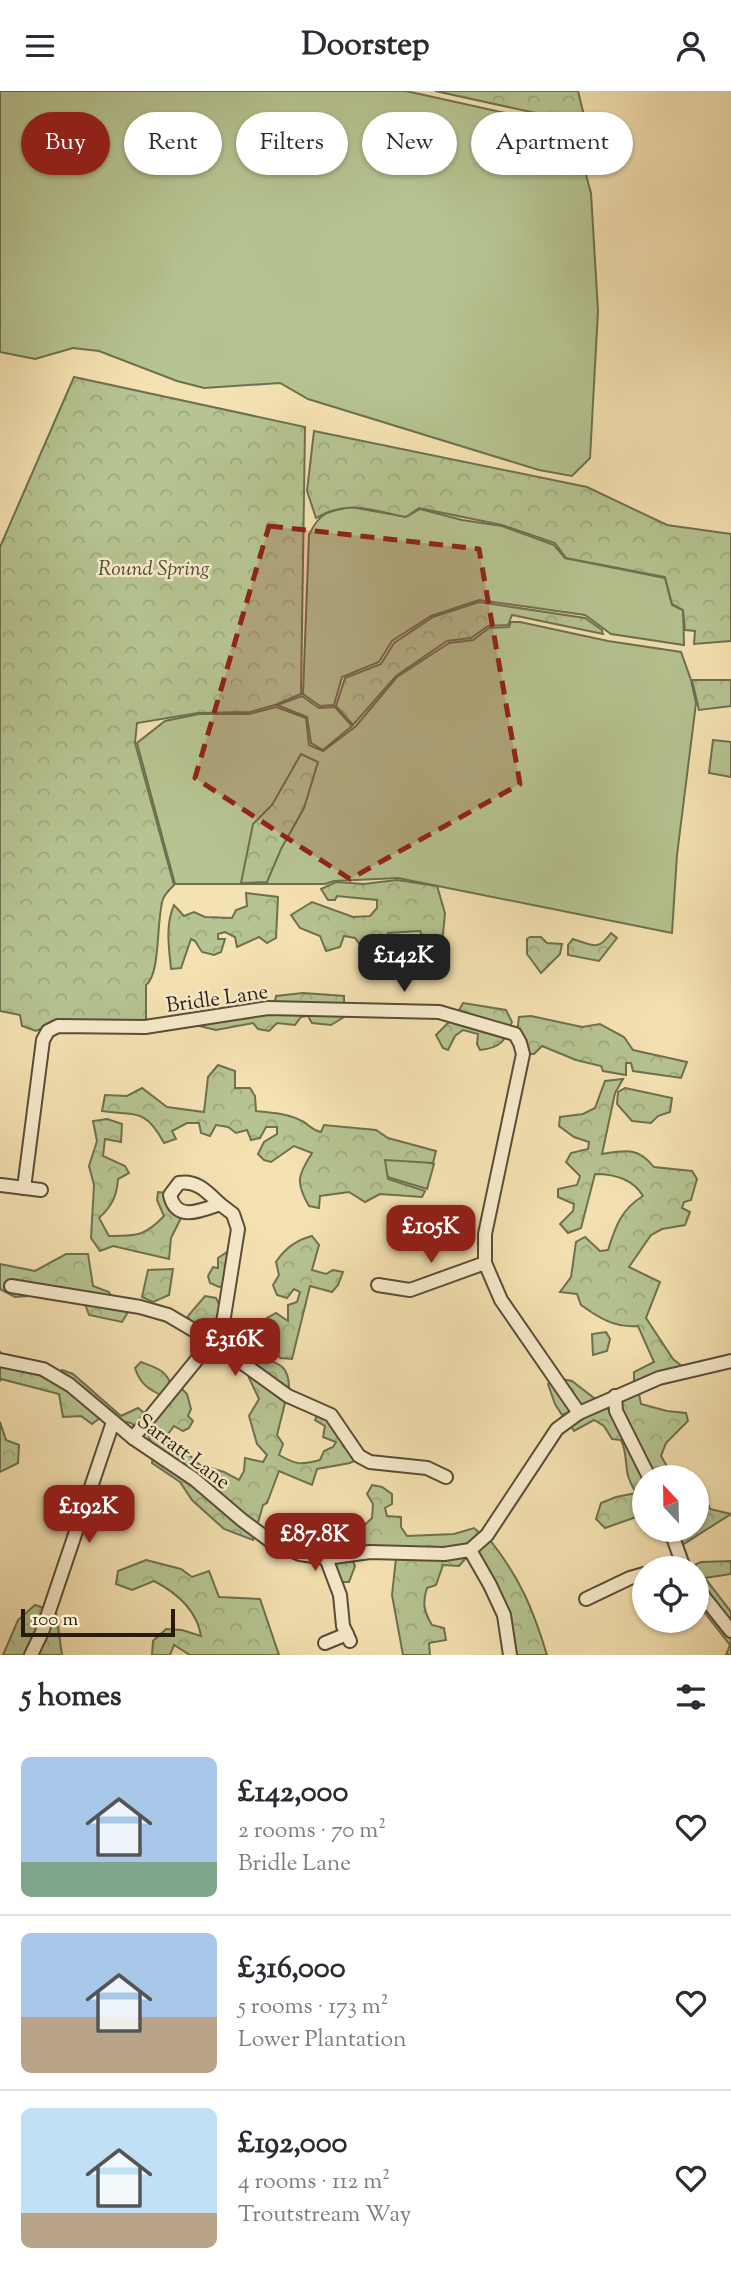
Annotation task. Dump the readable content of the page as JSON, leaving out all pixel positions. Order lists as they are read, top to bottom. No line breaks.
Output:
{"streets":{"street":["Bridle Lane","Sarratt Lane"]},"parks":["Round Spring"],"scale_bar":"100 m","north":"top","page":{"header":"Doorstep","chip":["Buy","Rent","Filters","New","Apartment"],"price":["£142K","£105K","£316K","£192K","£87.8K"],"scale":"100 m","heading":"5 homes","list":[{"name":"£142,000","note":"2 rooms · 70 m² · Bridle Lane"},{"name":"£316,000","note":"5 rooms · 173 m² · Lower Plantation"},{"name":"£192,000","note":"4 rooms · 112 m² · Troutstream Way"}]}}
